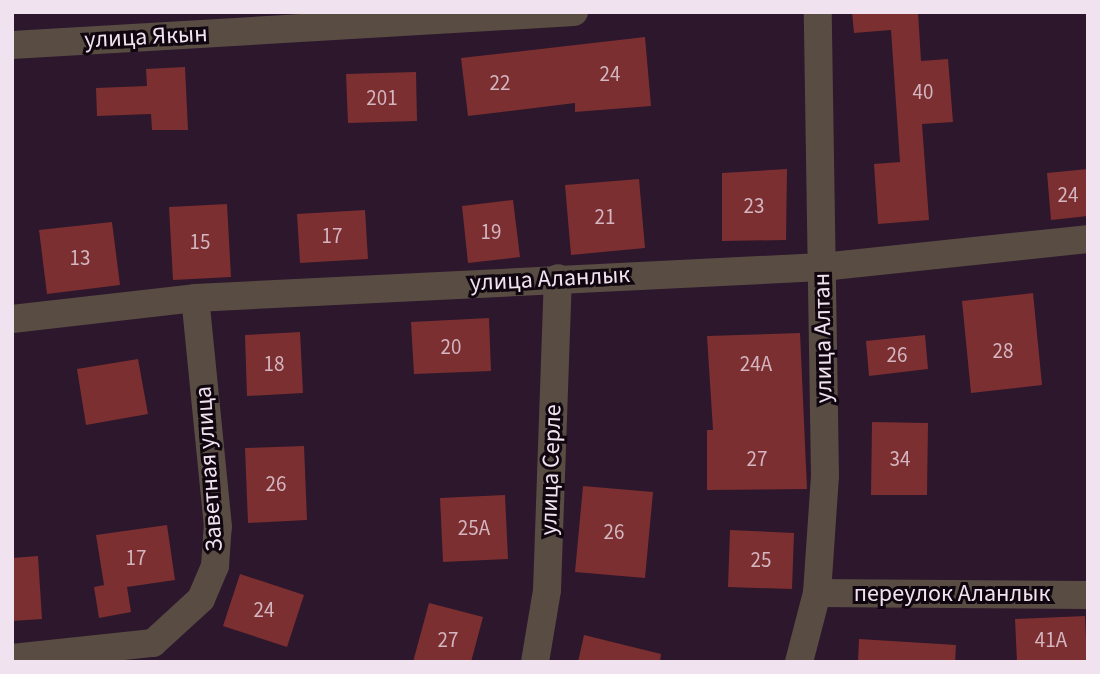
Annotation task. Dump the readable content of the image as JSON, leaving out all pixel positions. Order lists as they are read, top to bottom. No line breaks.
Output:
{"streets":{"street":["улица Якын","улица Аланлык","улица Алтан","Заветная улица","улица Серле","переулок Аланлык"]},"crossings":[["улица Аланлык","улица Алтан"],["улица Аланлык","Заветная улица"],["улица Аланлык","улица Серле"],["улица Алтан","переулок Аланлык"]],"house_numbers":["24","22","40","201","24","23","21","19","17","15","13","20","28","26","18","24А","27","34","26","25А","26","17","25","24","27","41А"]}
